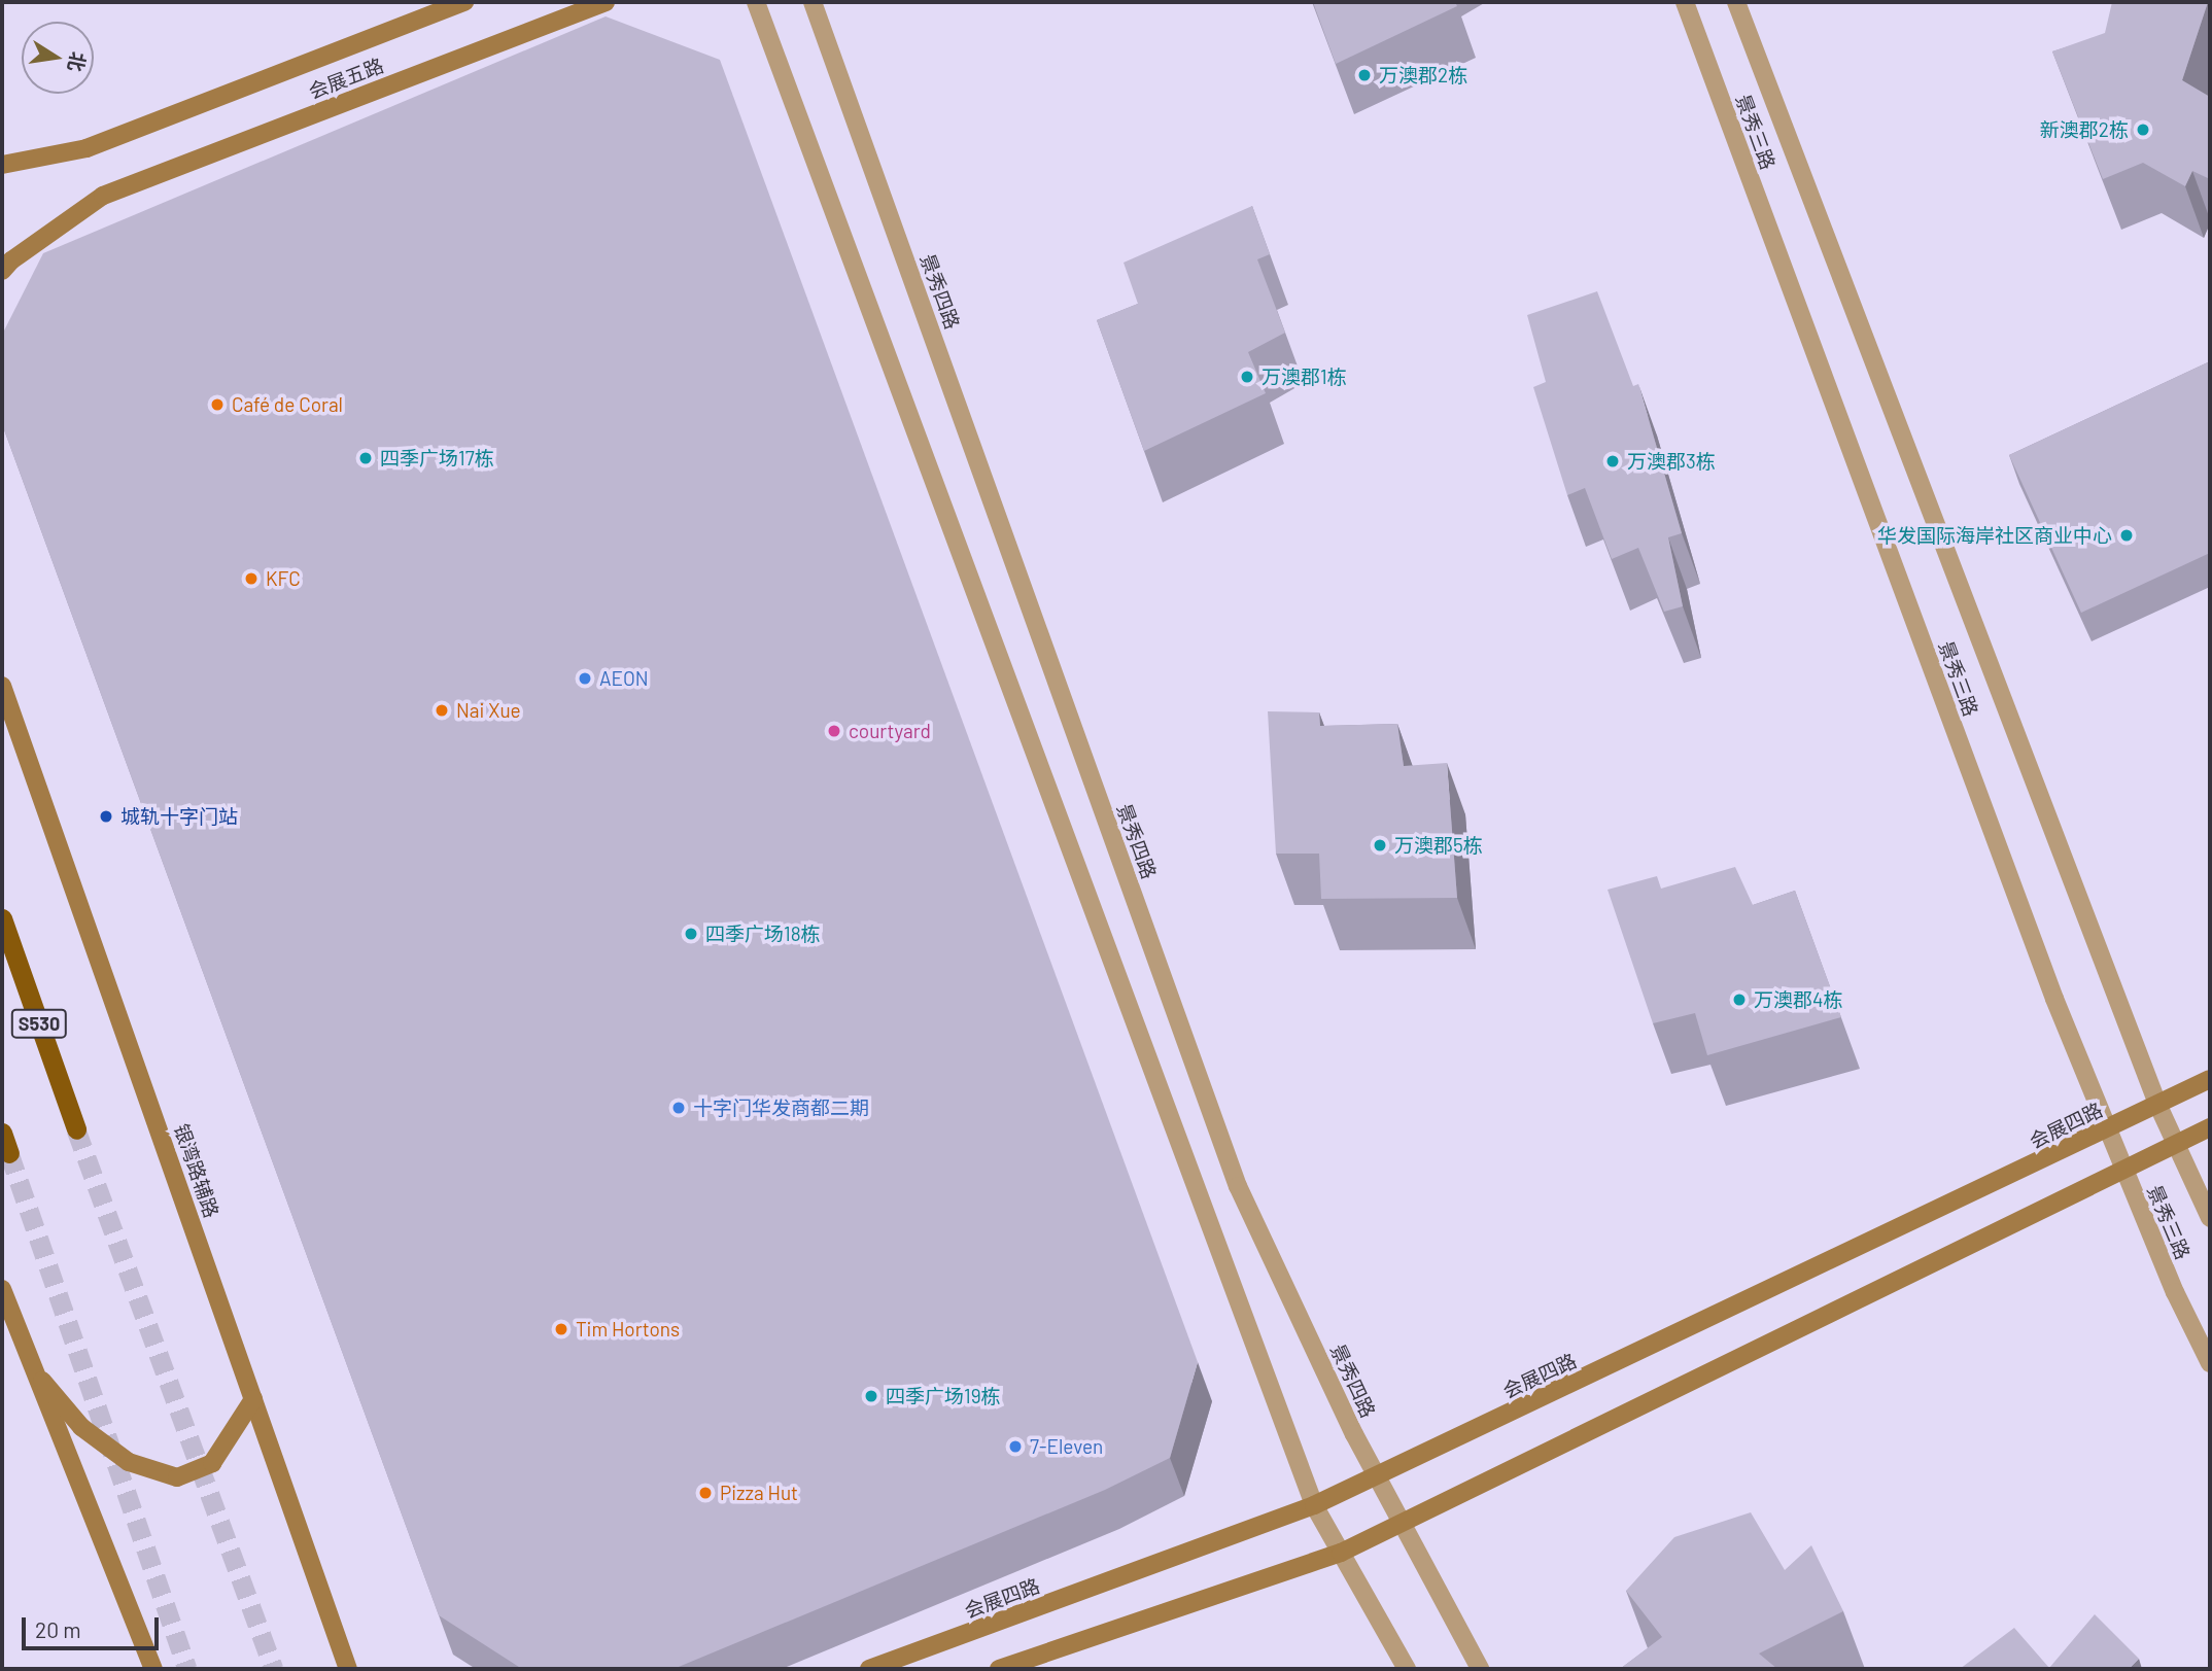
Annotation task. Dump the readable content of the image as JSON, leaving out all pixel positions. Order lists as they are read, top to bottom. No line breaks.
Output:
{"streets":{"highway":["S530"],"main road":["会展五路","会展四路","银湾路辅路"],"street":["景秀三路","景秀四路"]},"crossings":[["景秀三路","会展四路"],["景秀四路","会展四路"]],"places":["万澳郡2栋","新澳郡2栋","万澳郡1栋","Café de Coral","四季广场17栋","万澳郡3栋","华发国际海岸社区商业中心","KFC","AEON","Nai Xue","courtyard","城轨十字门站","万澳郡5栋","四季广场18栋","万澳郡4栋","十字门华发商都二期","Tim Hortons","四季广场19栋","7-Eleven","Pizza Hut"],"scale_bar":"20 m","north":"right"}
